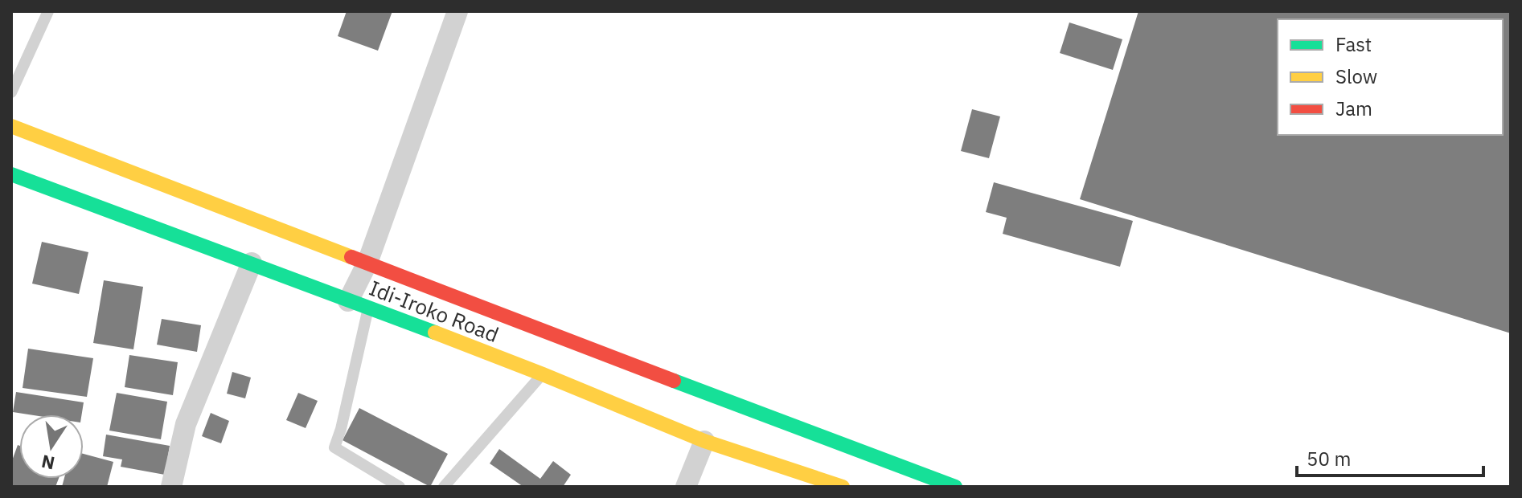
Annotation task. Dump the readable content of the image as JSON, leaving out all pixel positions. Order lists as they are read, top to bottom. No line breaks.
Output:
{"streets":{"highway":["Idi-Iroko Road"]},"legend":["Fast","Slow","Jam"],"scale_bar":"50 m","north":"bottom"}
